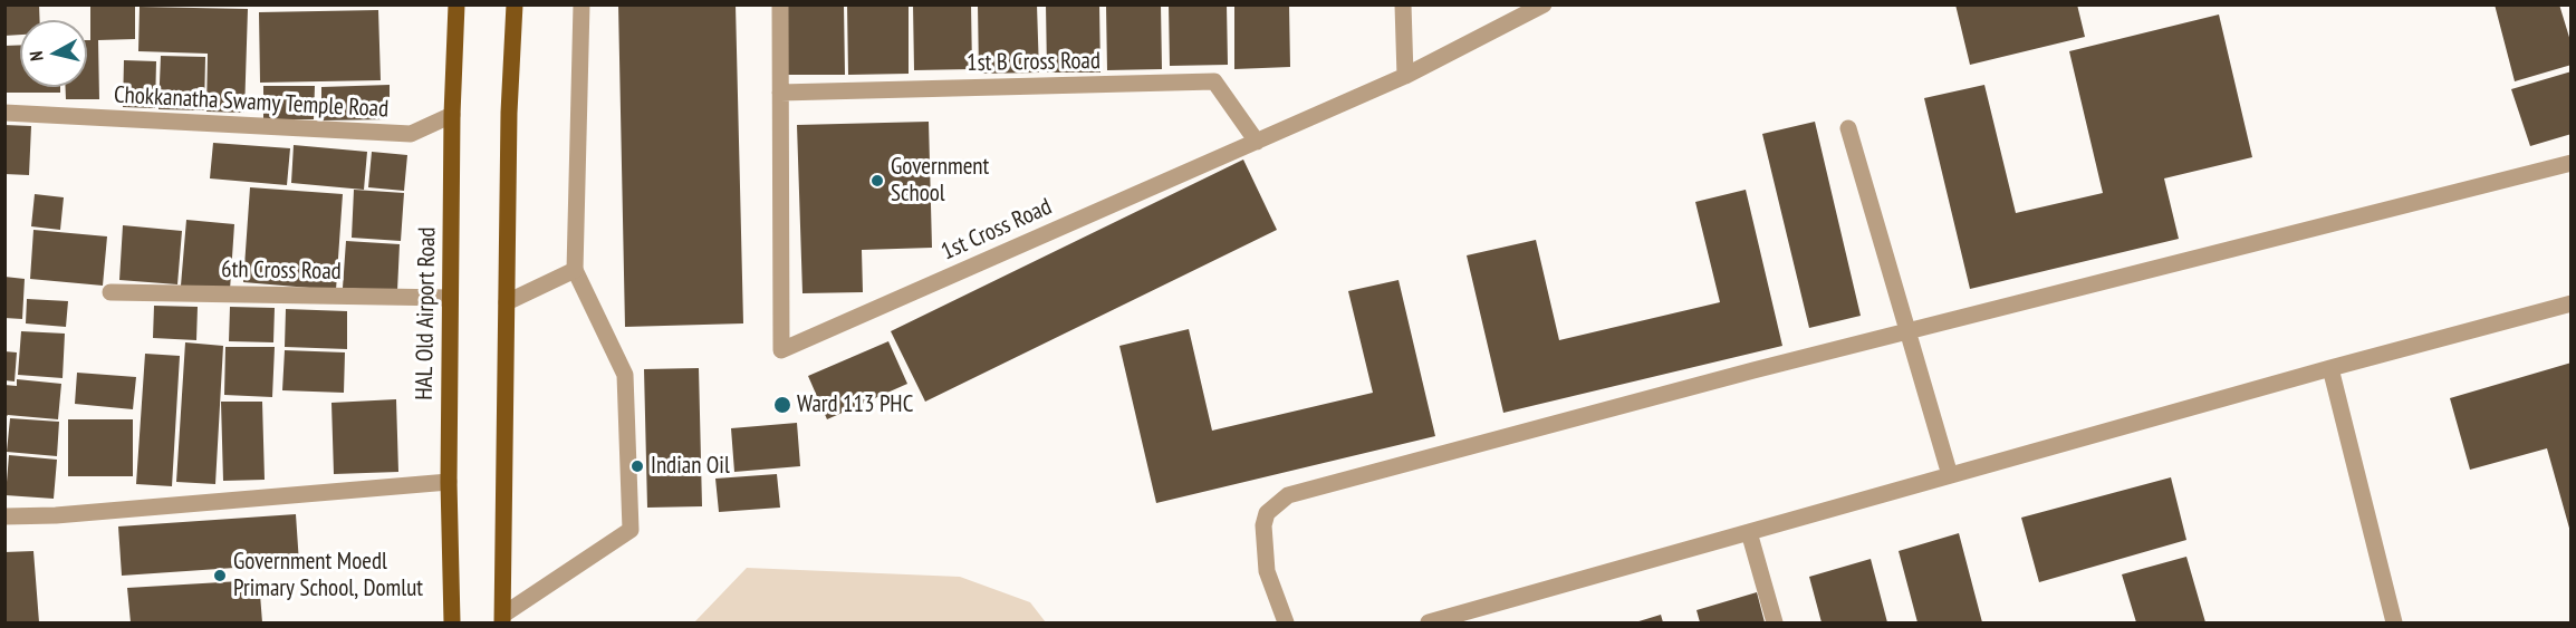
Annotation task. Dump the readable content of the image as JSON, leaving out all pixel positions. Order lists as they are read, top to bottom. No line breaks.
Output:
{"streets":{"main road":["HAL Old Airport Road"],"street":["1st B Cross Road","Chokkanatha Swamy Temple Road","1st Cross Road","6th Cross Road"]},"crossings":[["1st B Cross Road","1st Cross Road"],["Chokkanatha Swamy Temple Road","HAL Old Airport Road"],["6th Cross Road","HAL Old Airport Road"]],"places":["Government School","Ward 113 PHC","Indian Oil","Government Moedl Primary School, Domlut"],"north":"left"}
